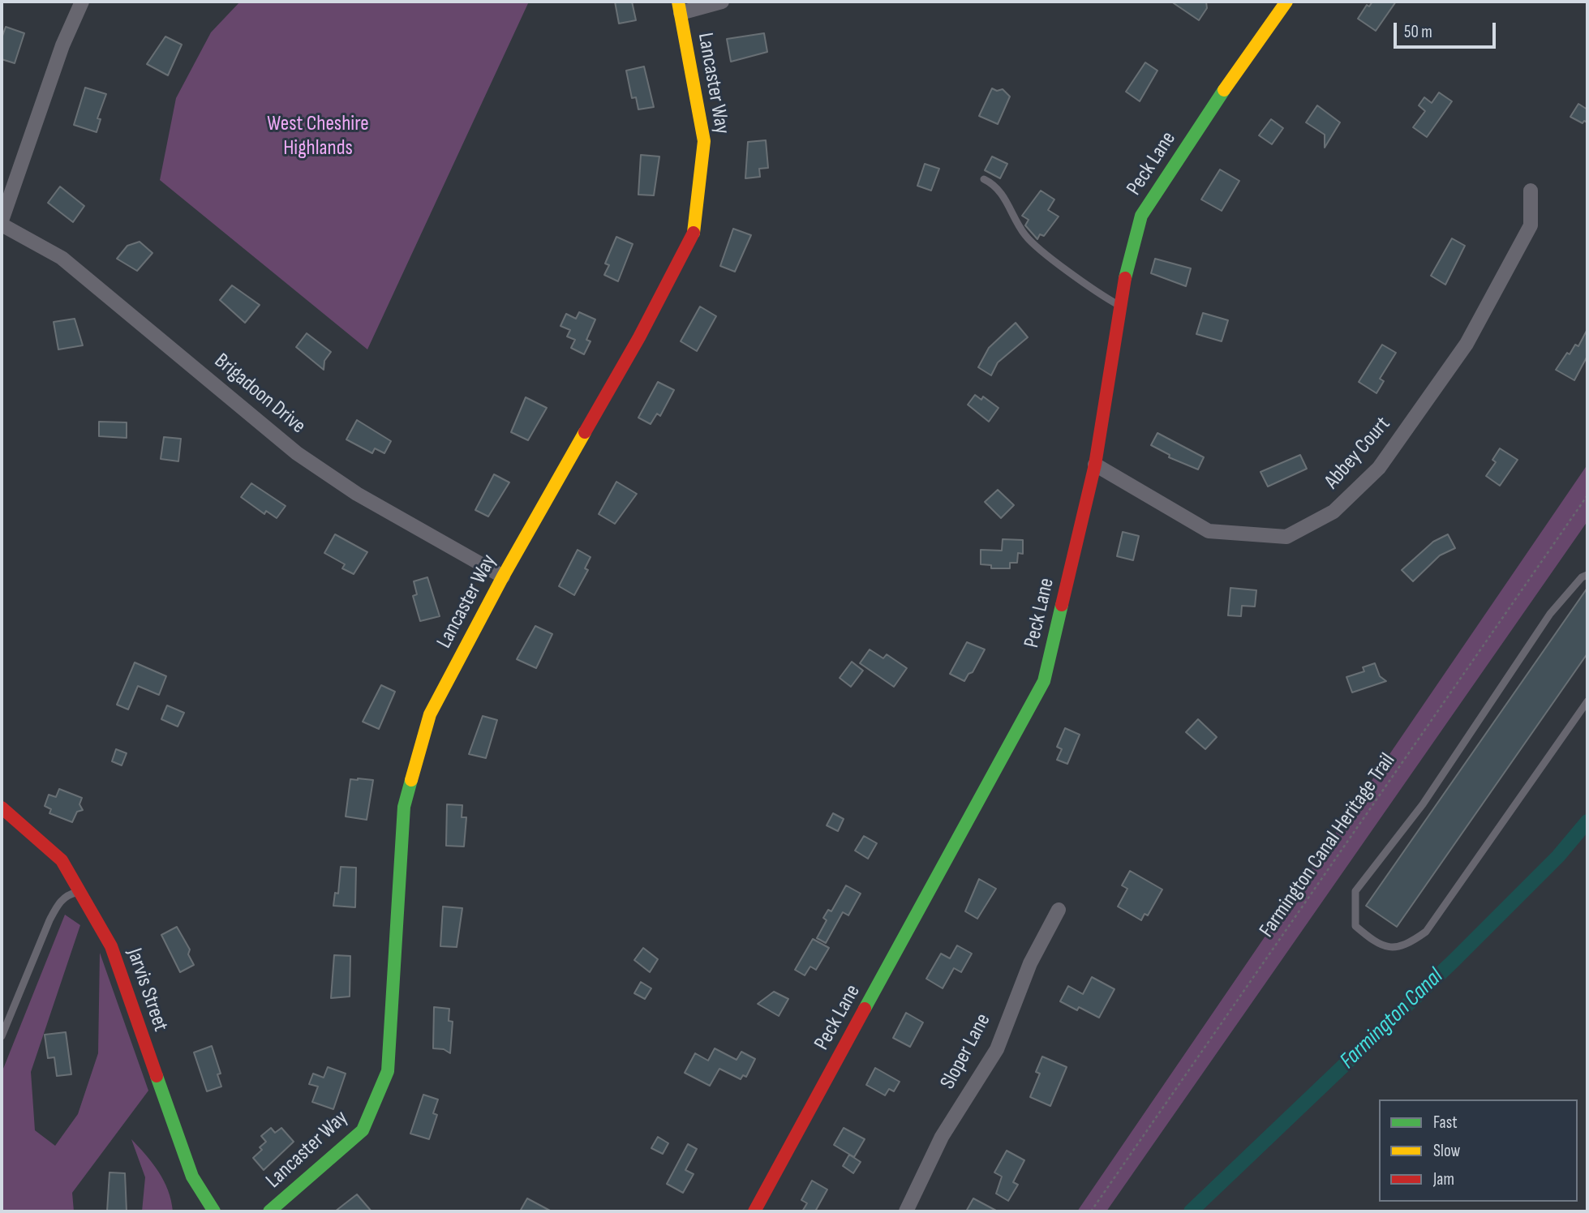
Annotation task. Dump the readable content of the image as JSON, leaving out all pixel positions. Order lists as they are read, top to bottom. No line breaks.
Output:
{"streets":{"street":["Lancaster Way","Peck Lane","Brigadoon Drive","Abbey Court","Jarvis Street","Sloper Lane"],"path":["Farmington Canal Heritage Trail"]},"crossings":[["Lancaster Way","Brigadoon Drive"],["Peck Lane","Abbey Court"]],"water":["Farmington Canal"],"parks":["West Cheshire Highlands"],"legend":["Fast","Slow","Jam"],"scale_bar":"50 m"}
